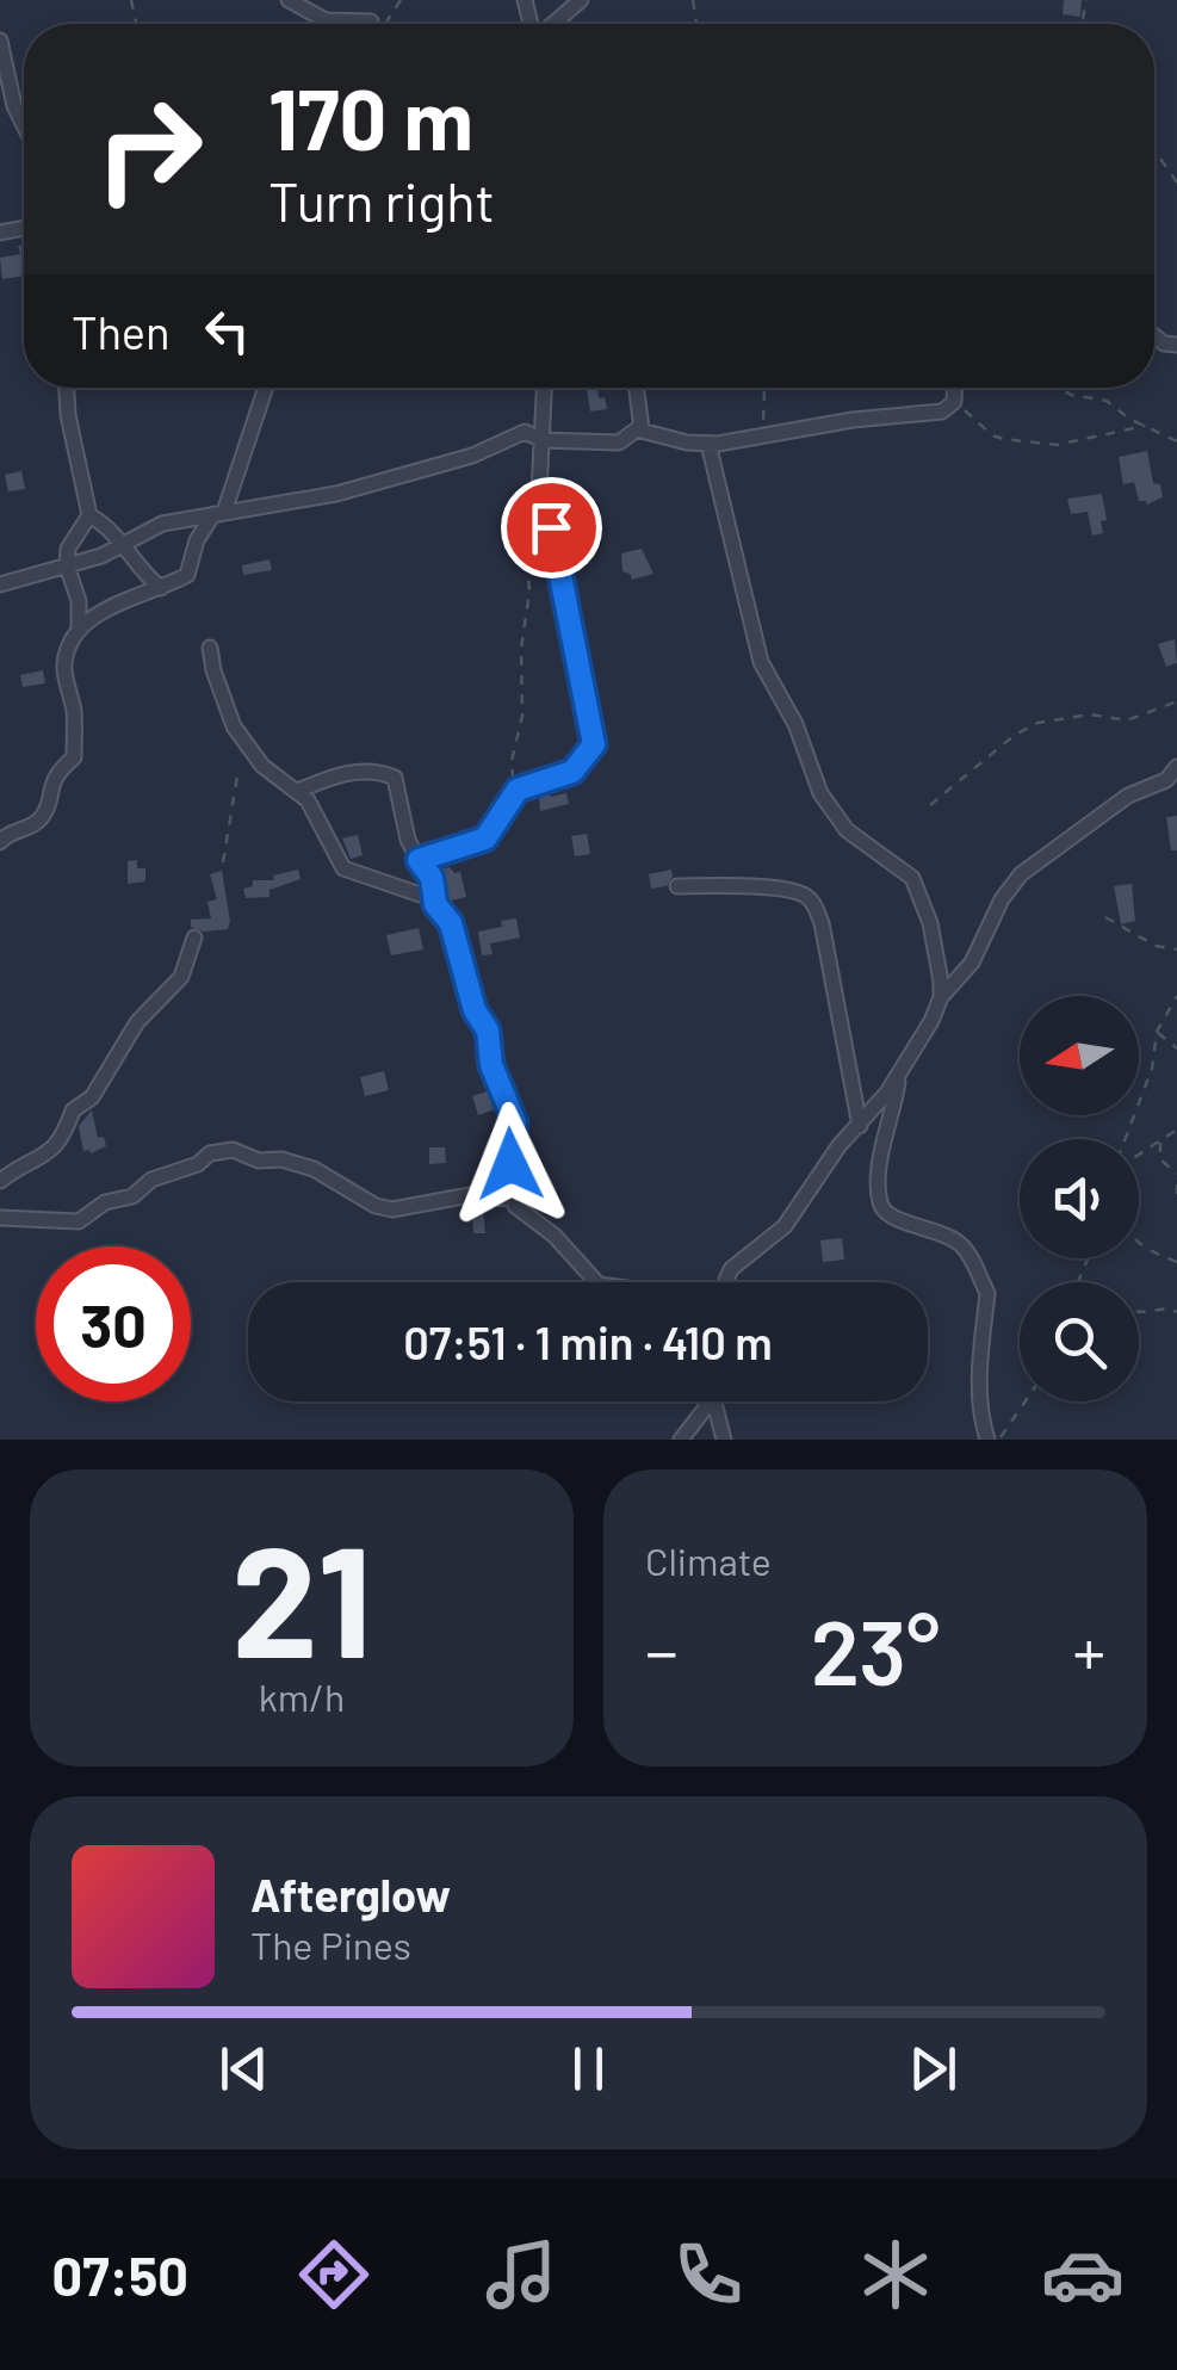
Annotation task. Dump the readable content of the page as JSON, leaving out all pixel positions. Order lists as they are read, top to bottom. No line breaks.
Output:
{"north":"left","page":{"turn":["170 m","Turn right"],"then":"Then","limit":"30","trip":"07:51 · 1 min · 410 m","tile":[["21","km/h"],"Climate"],"heat":["−","23°","+"],"song":["Afterglow","The Pines"],"tabs":"07:50"}}
